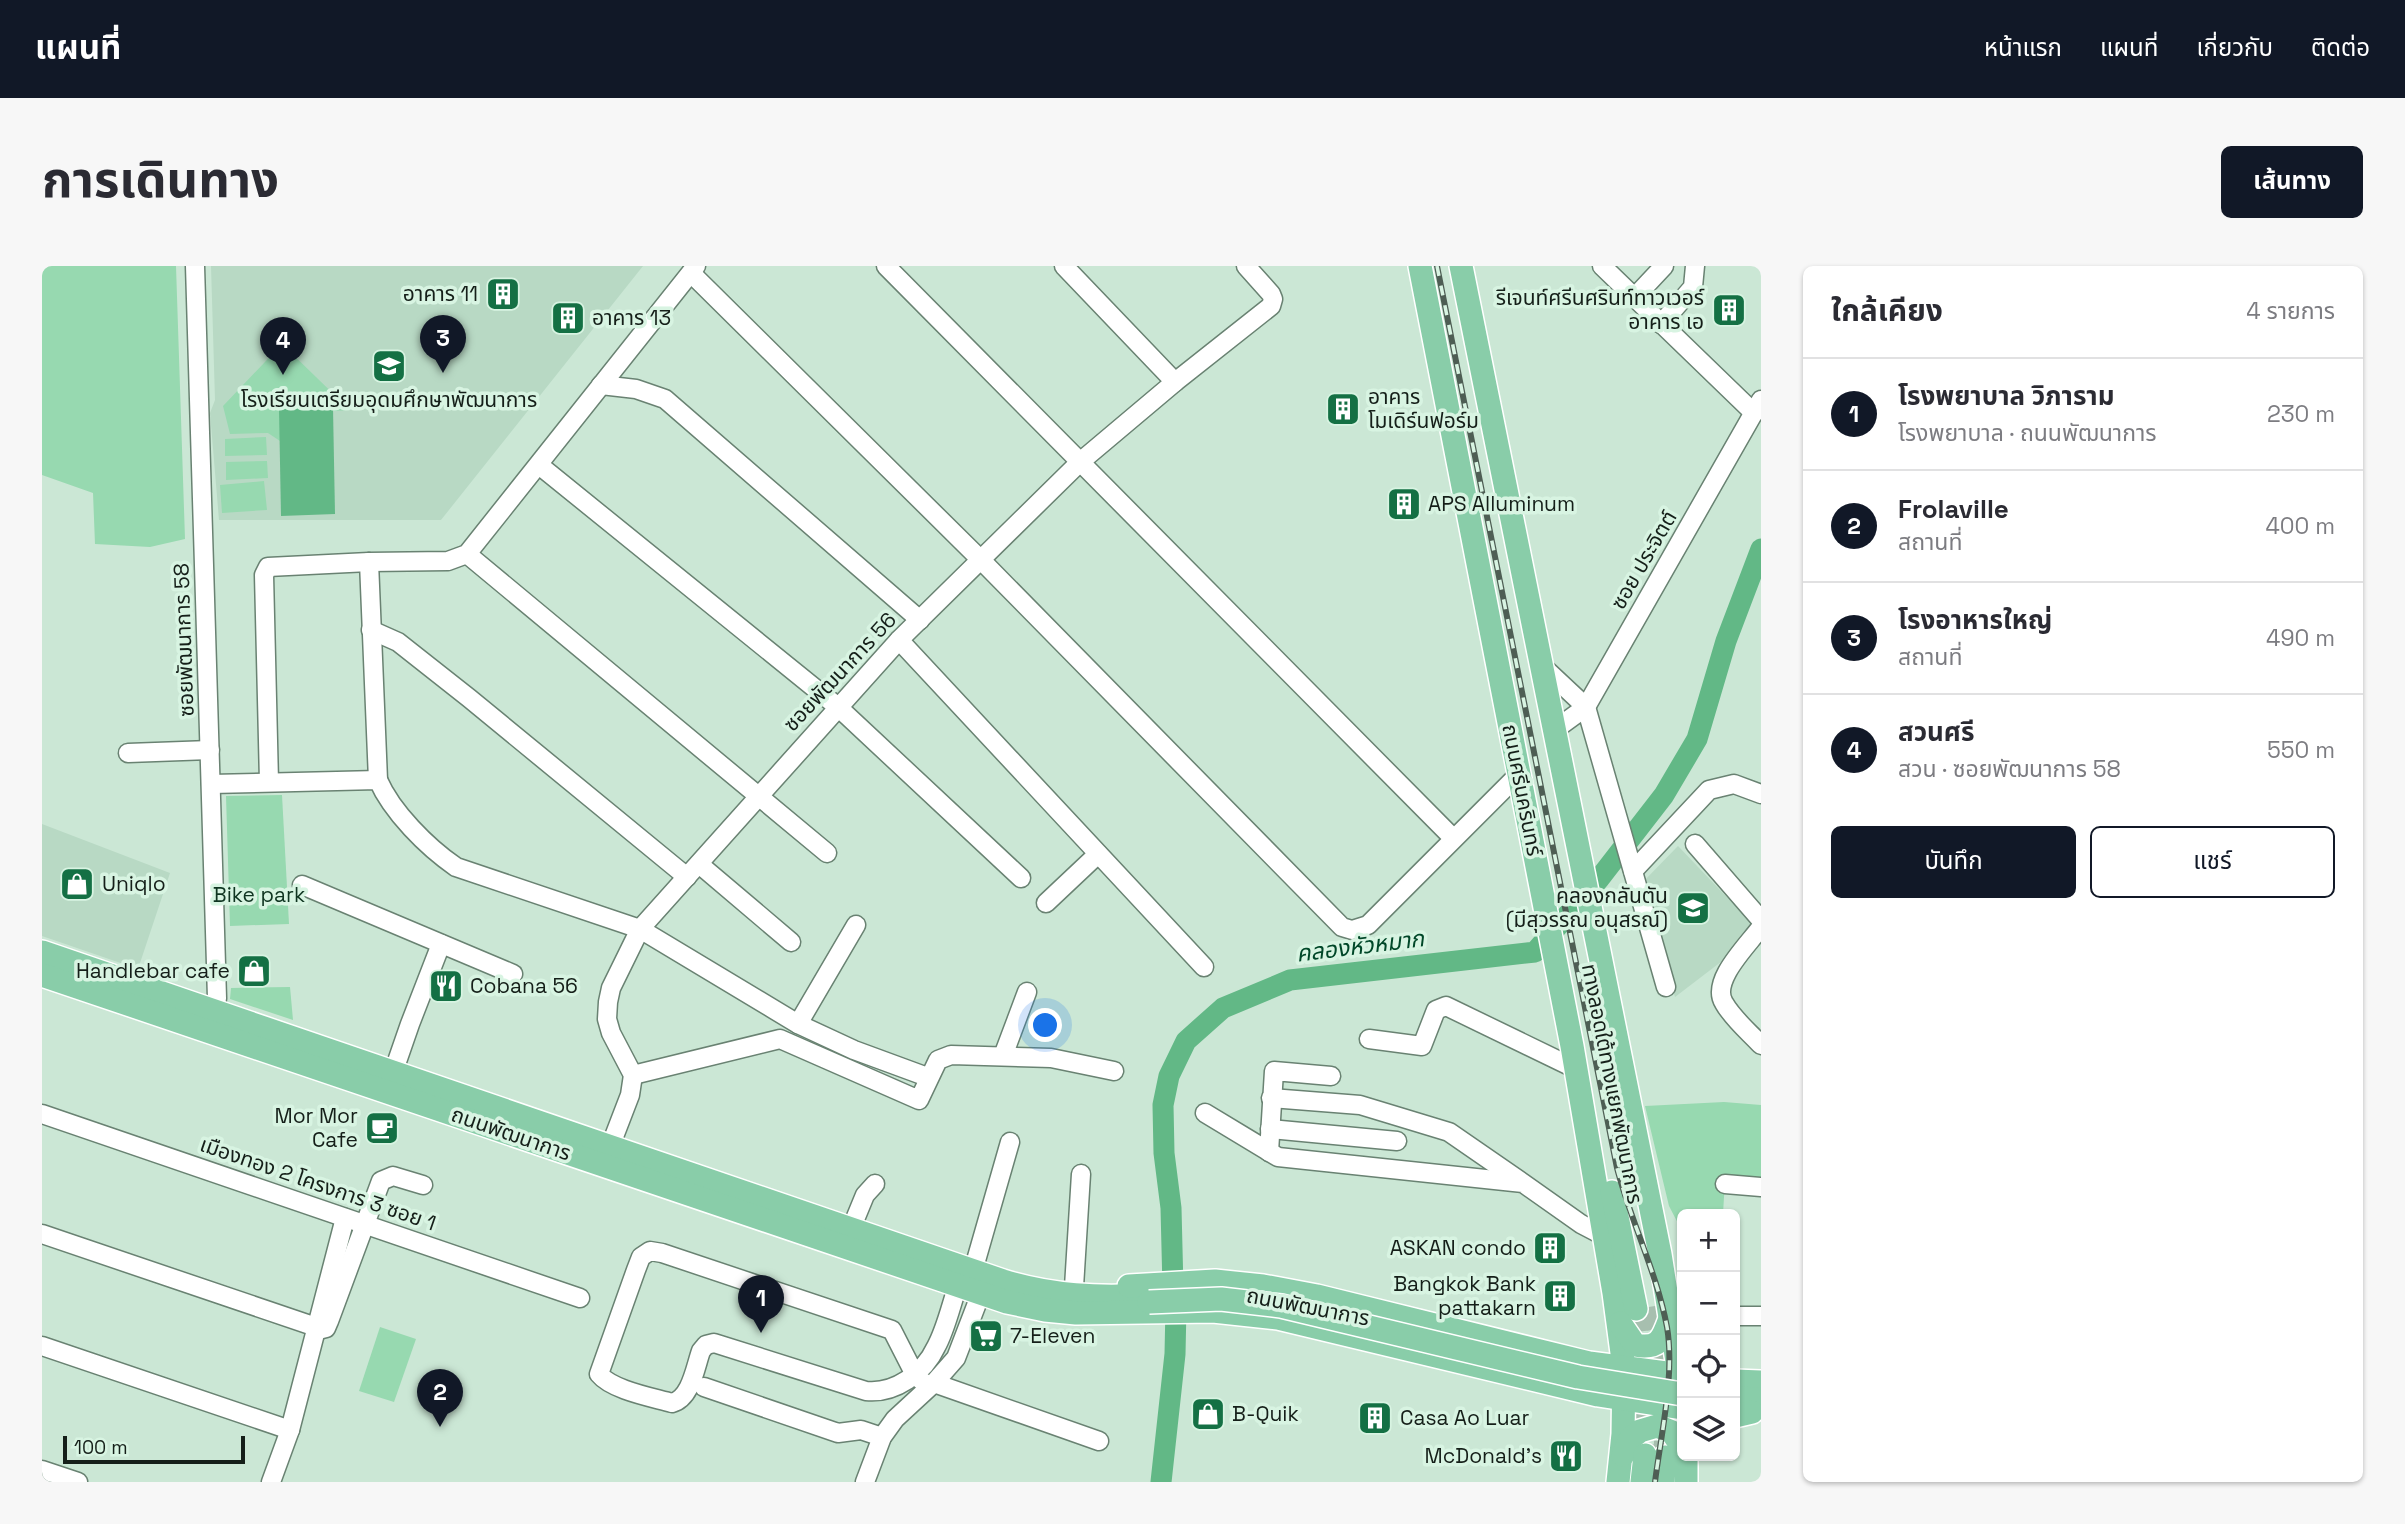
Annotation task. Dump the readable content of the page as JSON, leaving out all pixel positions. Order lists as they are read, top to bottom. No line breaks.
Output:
{"streets":{"main road":["ถนนศรีนครินทร์","ทางลอดใต้ทางแยกพัฒนาการ","ถนนพัฒนาการ"],"street":["ซอย ประจิตต์","ซอยพัฒนาการ 58","ซอยพัฒนาการ 56","เมืองทอง 2 โครงการ 3 ซอย 1"]},"crossings":[["ซอย ประจิตต์","ถนนศรีนครินทร์"],["ซอยพัฒนาการ 58","ถนนพัฒนาการ"],["ถนนศรีนครินทร์","ทางลอดใต้ทางแยกพัฒนาการ"],["ถนนศรีนครินทร์","ถนนพัฒนาการ"]],"water":["คลองหัวหมาก"],"parks":["Bike park"],"places":{"building":["อาคาร 11","รีเจนท์ศรีนศรินท์ทาวเวอร์ อาคาร เอ","อาคาร 13","อาคาร โมเดิร์นฟอร์ม","APS Alluminum","ASKAN condo","Bangkok Bank pattakarn","Casa Ao Luar"],"school or university":["โรงเรียนเตรียมอุดมศึกษาพัฒนาการ","คลองกลันตัน (มีสุวรรณ อนุสรณ์)"],"shop":["Uniqlo","Handlebar cafe","B-Quik"],"restaurant":["Cobana 56","McDonald's"],"cafe":["Mor Mor Cafe"],"supermarket":["7-Eleven"]},"scale_bar":"100 m","page":{"header":"แผนที่","nav":["หน้าแรก","แผนที่","เกี่ยวกับ","ติดต่อ"],"title":"การเดินทาง","buttons":["เส้นทาง",["บันทึก","แชร์"]],"heading":["ใกล้เคียง","4 รายการ"],"pins":["3","4","1","2"],"list":[{"mark":"1","name":"โรงพยาบาล วิภาราม","note":"โรงพยาบาล · ถนนพัฒนาการ","value":"230 m"},{"mark":"2","name":"Frolaville","note":"สถานที่","value":"400 m"},{"mark":"3","name":"โรงอาหารใหญ่","note":"สถานที่","value":"490 m"},{"mark":"4","name":"สวนศรี","note":"สวน · ซอยพัฒนาการ 58","value":"550 m"}],"map_buttons":["+","−"],"scale":"100 m"}}
